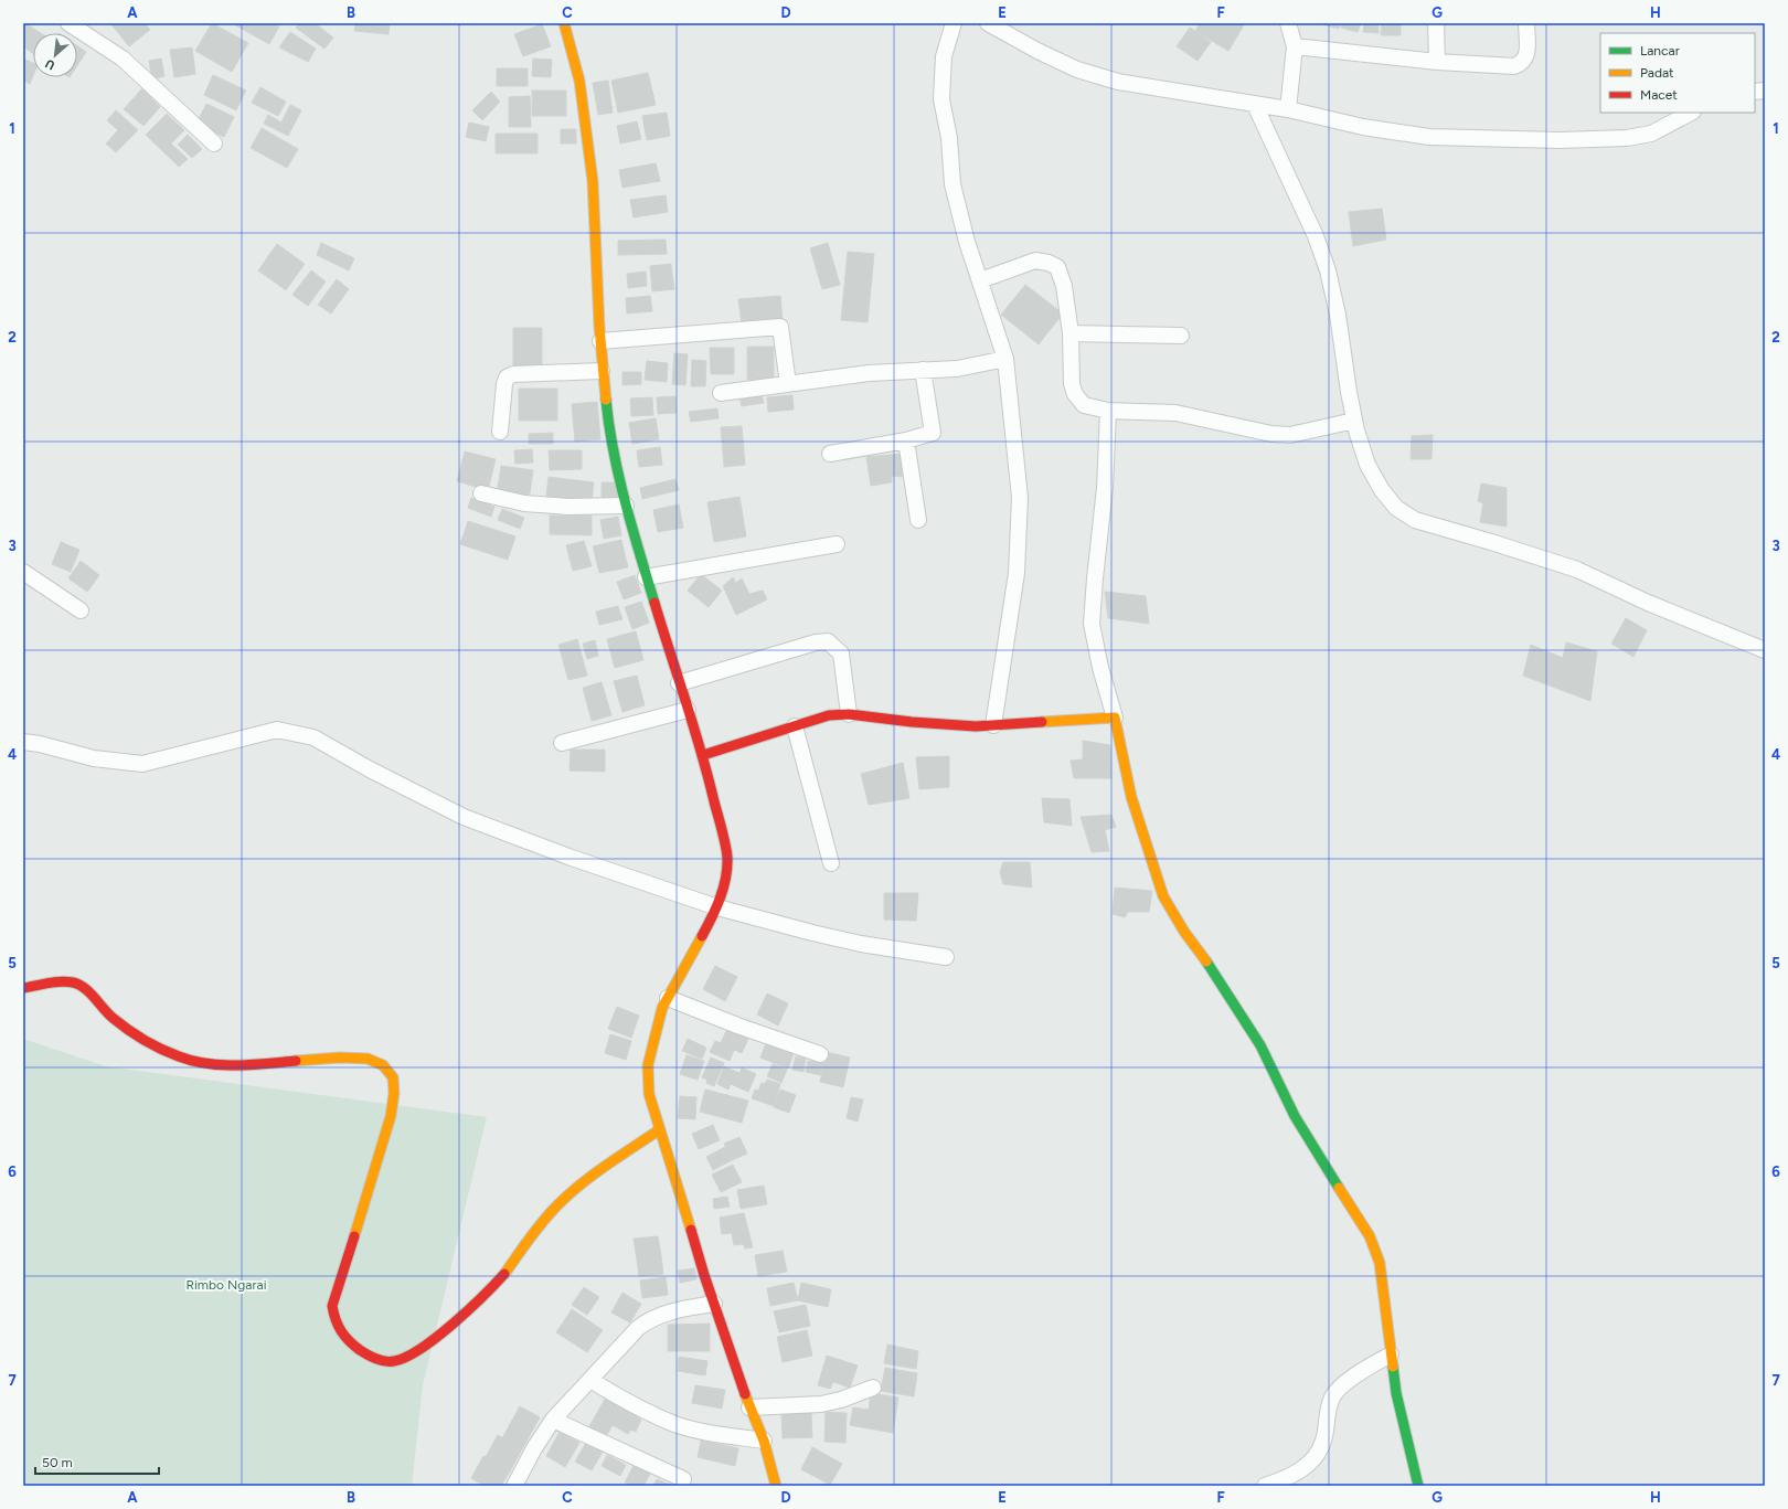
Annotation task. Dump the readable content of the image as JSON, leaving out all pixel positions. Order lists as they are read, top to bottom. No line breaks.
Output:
{"parks":["Rimbo Ngarai"],"legend":["Lancar","Padat","Macet"],"scale_bar":"50 m","north":"bottom left","grid":{"columns":["A","B","C","D","E","F","G","H"],"rows":["1","2","3","4","5","6","7"]}}
